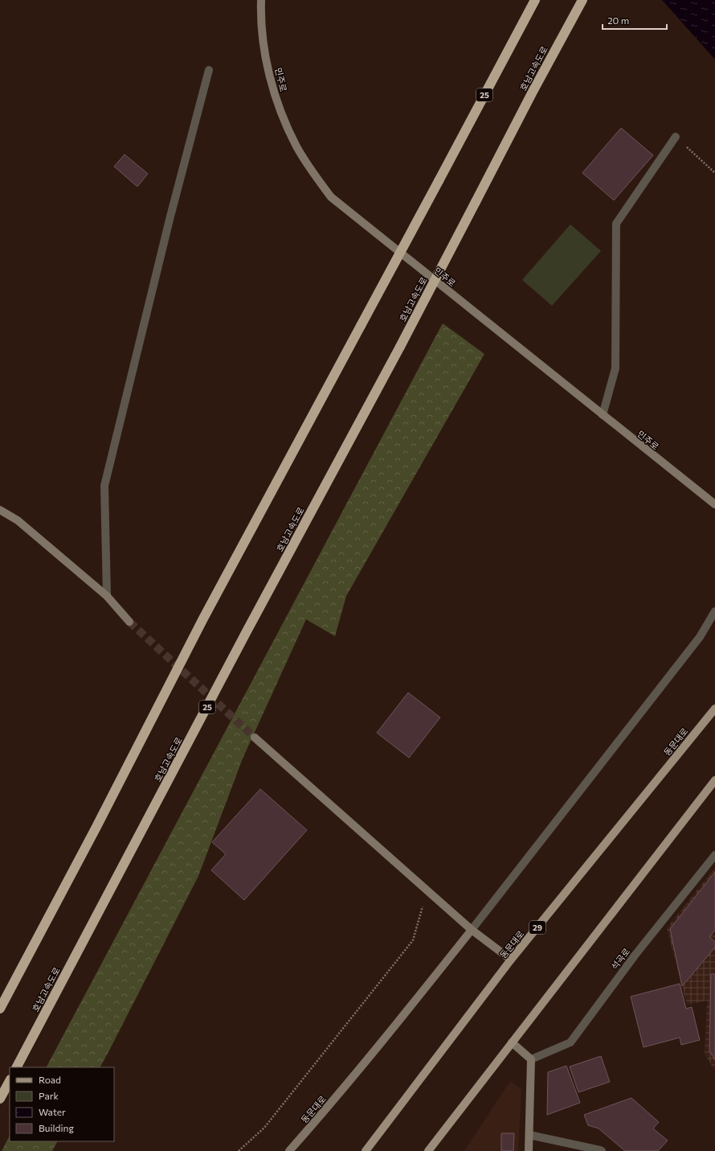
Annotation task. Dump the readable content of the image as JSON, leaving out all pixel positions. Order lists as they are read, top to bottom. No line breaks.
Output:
{"streets":{"highway":["호남고속도로","25"],"main road":["동문대로","29"],"street":["민주로","석곡로"]},"legend":["Road","Park","Water","Building"],"scale_bar":"20 m"}
